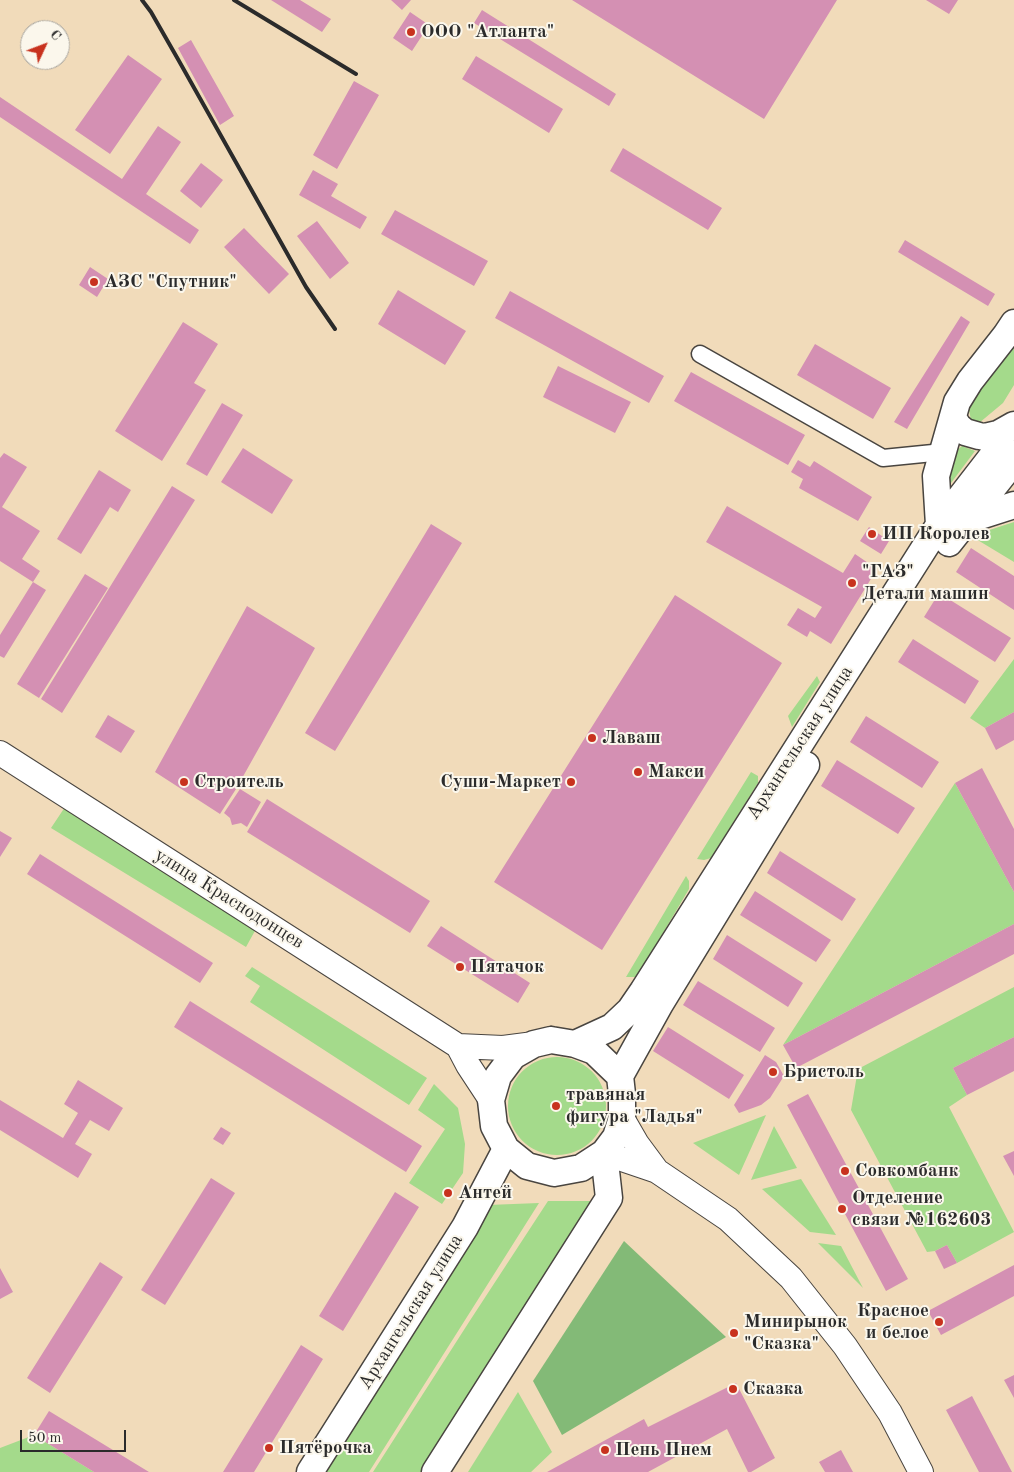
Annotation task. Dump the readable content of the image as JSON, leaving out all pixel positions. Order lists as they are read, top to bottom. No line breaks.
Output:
{"streets":{"main road":["Архангельская улица","улица Краснодонцев"]},"crossings":[["Архангельская улица","улица Краснодонцев"]],"places":["ООО \"Атланта\"","АЗС \"Спутник\"","ИП Королев","\"ГАЗ\" Детали машин","Лаваш","Макси","Строитель","Суши-Маркет","Пятачок","Бристоль","травяная фигура \"Ладья\"","Совкомбанк","Антей","Отделение связи №162603","Красное и белое","Минирынок \"Сказка\"","Сказка","Пятёрочка","Пень Пнем"],"scale_bar":"50 m","north":"top right"}
